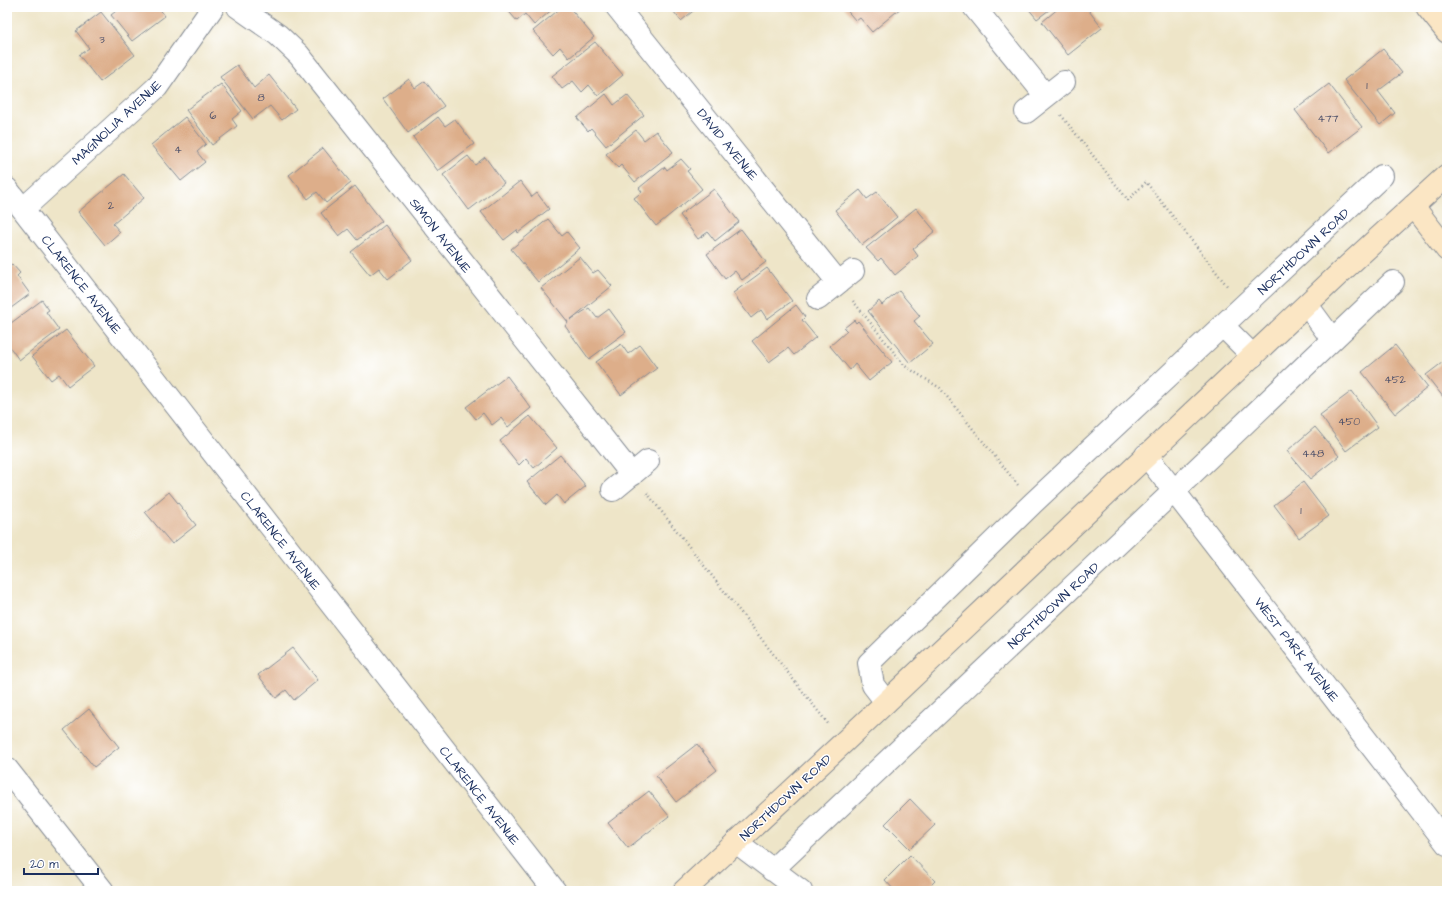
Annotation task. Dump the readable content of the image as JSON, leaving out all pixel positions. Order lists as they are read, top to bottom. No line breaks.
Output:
{"streets":{"main road":["NORTHDOWN ROAD"],"street":["MAGNOLIA AVENUE","DAVID AVENUE","SIMON AVENUE","CLARENCE AVENUE","WEST PARK AVENUE"]},"crossings":[["MAGNOLIA AVENUE","CLARENCE AVENUE"],["NORTHDOWN ROAD","WEST PARK AVENUE"]],"house_numbers":["3","1","8","6","477","4","2","452","450","448","1"],"scale_bar":"20 m"}
